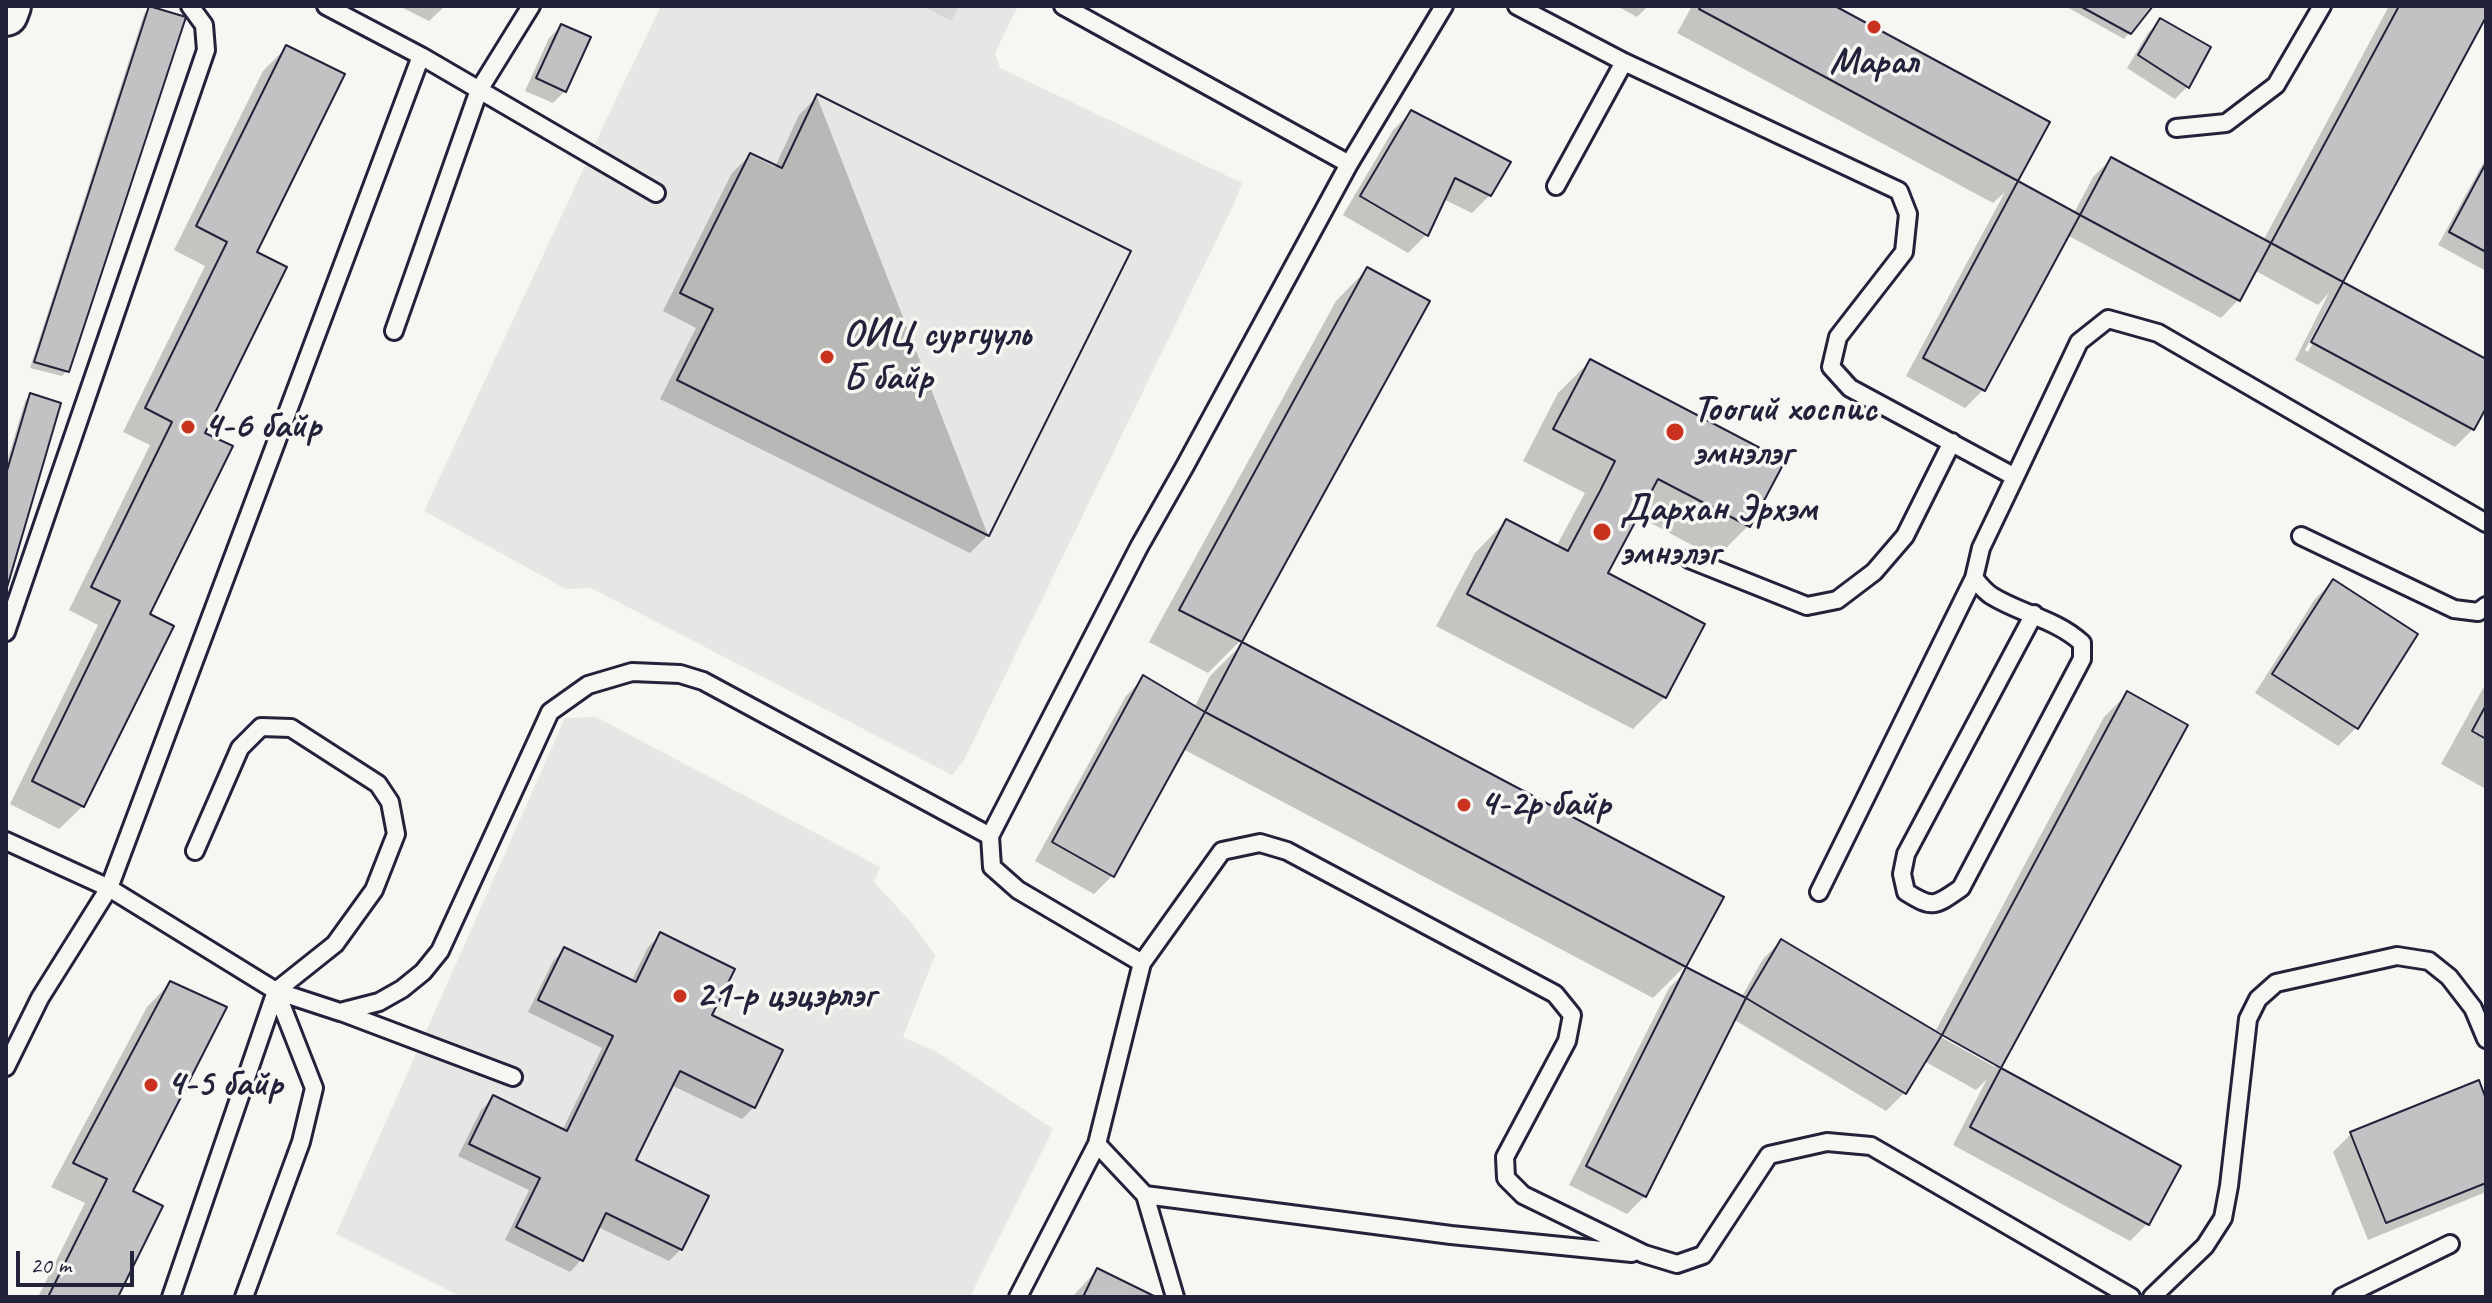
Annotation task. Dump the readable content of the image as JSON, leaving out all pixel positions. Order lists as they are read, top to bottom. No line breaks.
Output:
{"places":["Марал","ОИЦ сургууль Б байр","4-6 байр","Тоогий хоспис эмнэлэг","Дархан Эрхэм эмнэлэг","4-2р байр","21-р цэцэрлэг","4-5 байр"],"scale_bar":"20 m"}
